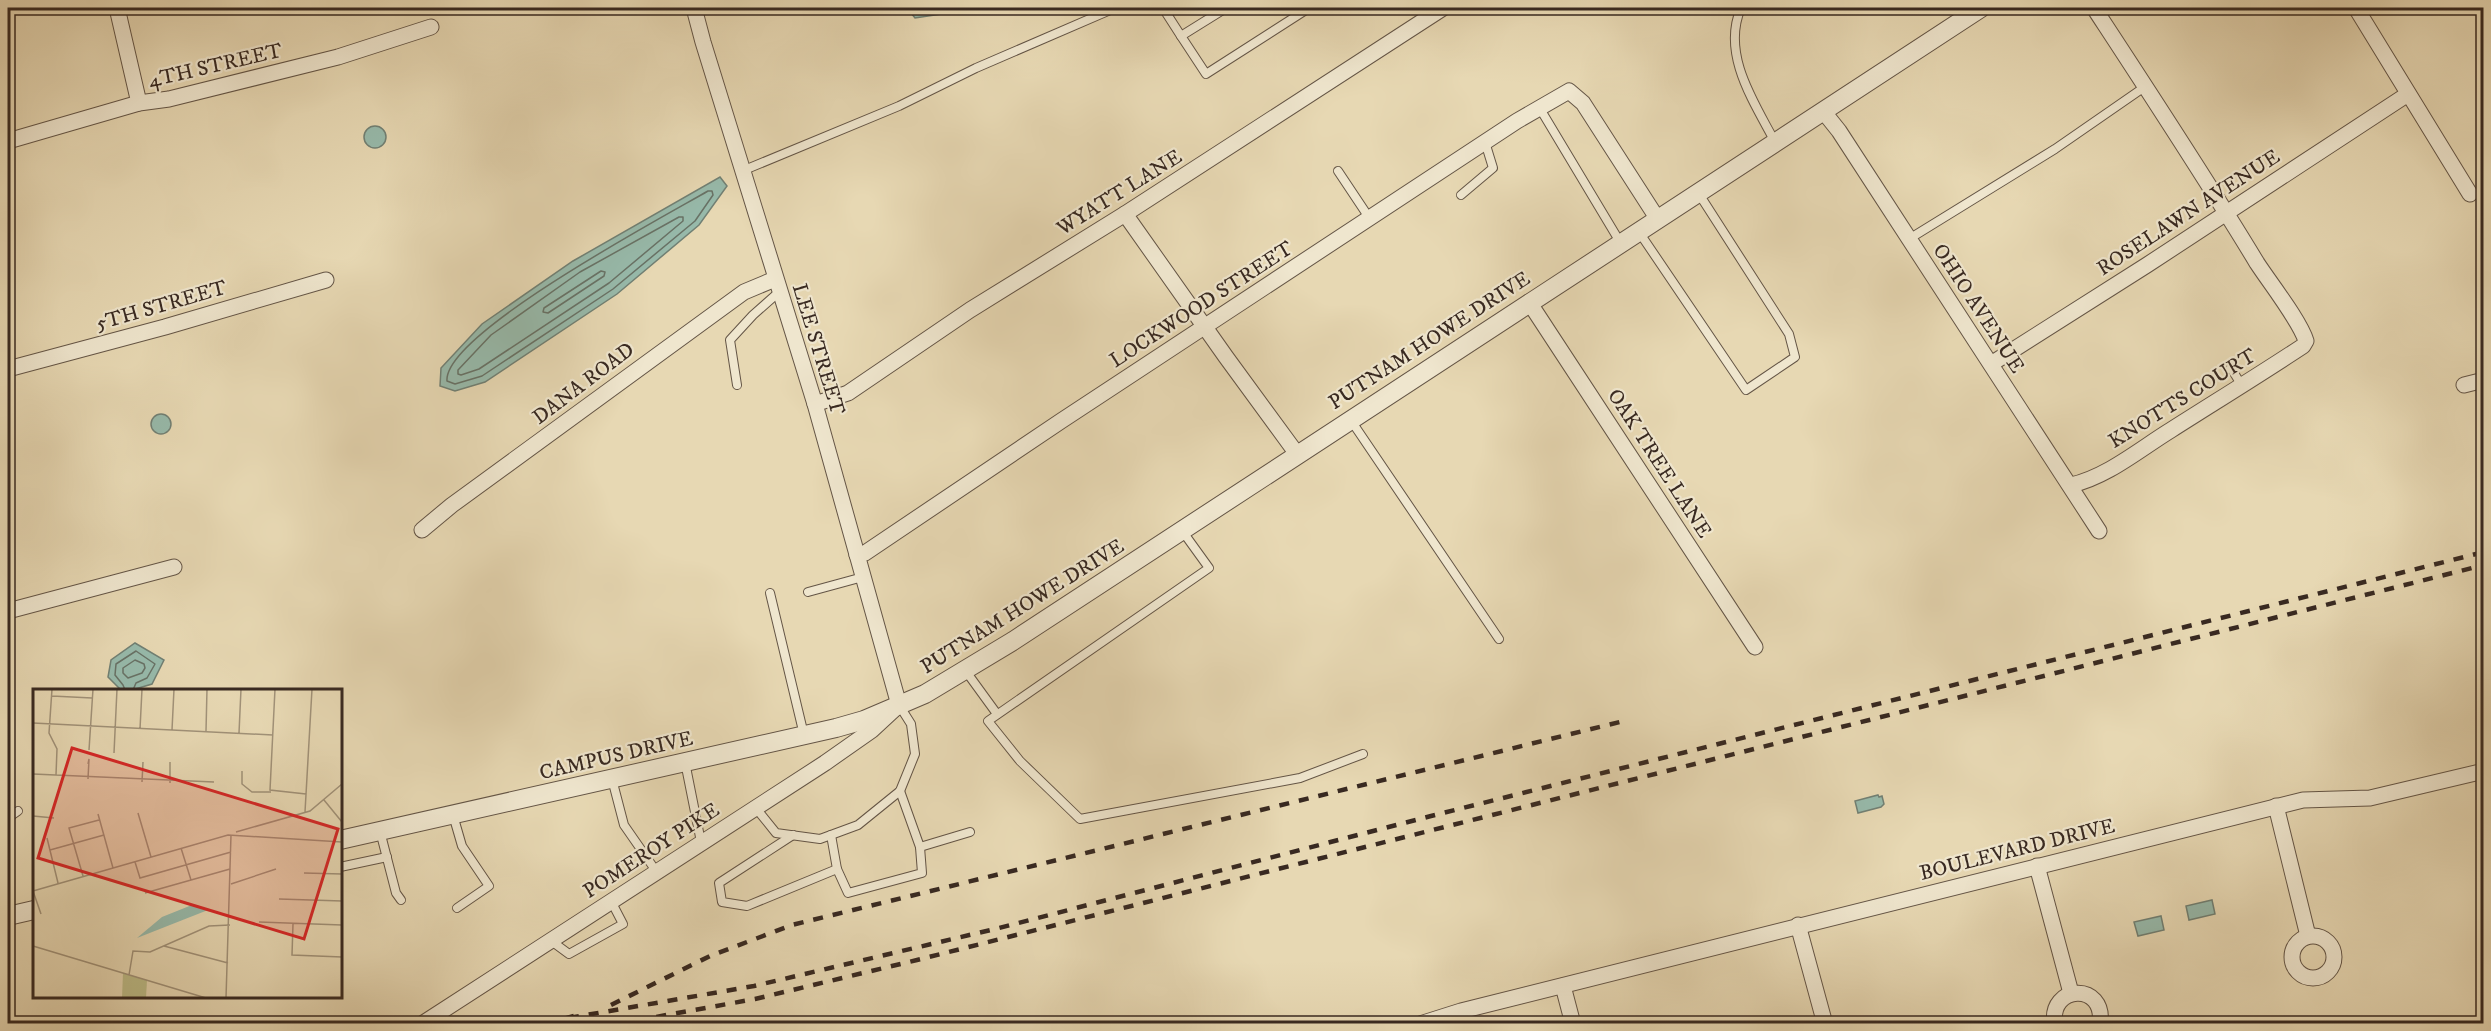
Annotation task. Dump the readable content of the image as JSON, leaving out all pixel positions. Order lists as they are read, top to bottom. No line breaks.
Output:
{"streets":{"street":["4TH STREET","WYATT LANE","ROSELAWN AVENUE","LOCKWOOD STREET","5TH STREET","OHIO AVENUE","PUTNAM HOWE DRIVE","LEE STREET","DANA ROAD","KNOTTS COURT","OAK TREE LANE","CAMPUS DRIVE","BOULEVARD DRIVE","POMEROY PIKE"]},"crossings":[["WYATT LANE","LEE STREET"],["ROSELAWN AVENUE","OHIO AVENUE"],["ROSELAWN AVENUE","KNOTTS COURT"],["LOCKWOOD STREET","PUTNAM HOWE DRIVE"],["LOCKWOOD STREET","LEE STREET"],["OHIO AVENUE","PUTNAM HOWE DRIVE"],["OHIO AVENUE","KNOTTS COURT"],["PUTNAM HOWE DRIVE","LEE STREET"],["PUTNAM HOWE DRIVE","OAK TREE LANE"],["PUTNAM HOWE DRIVE","CAMPUS DRIVE"],["PUTNAM HOWE DRIVE","POMEROY PIKE"],["LEE STREET","DANA ROAD"],["LEE STREET","CAMPUS DRIVE"],["LEE STREET","POMEROY PIKE"],["CAMPUS DRIVE","POMEROY PIKE"]]}
